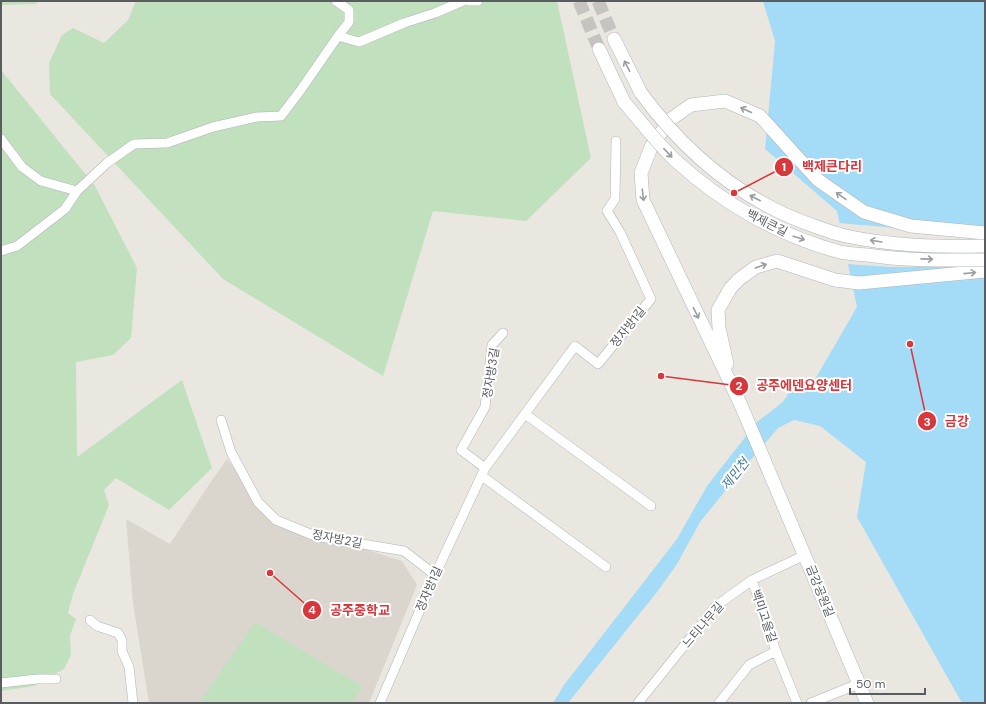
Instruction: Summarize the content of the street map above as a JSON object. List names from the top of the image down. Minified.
{"streets":{"main road":["백제큰길","금강공원길"],"street":["정자방1길","정자방3길","정자방2길","백미고을길","느티나무길"]},"crossings":[["정자방1길","정자방3길"],["정자방1길","정자방2길"],["금강공원길","느티나무길"],["백미고을길","느티나무길"]],"water":["제민천"],"places":["백제큰다리","금강","공주에덴요양센터","공주중학교"],"scale_bar":"50 m"}
